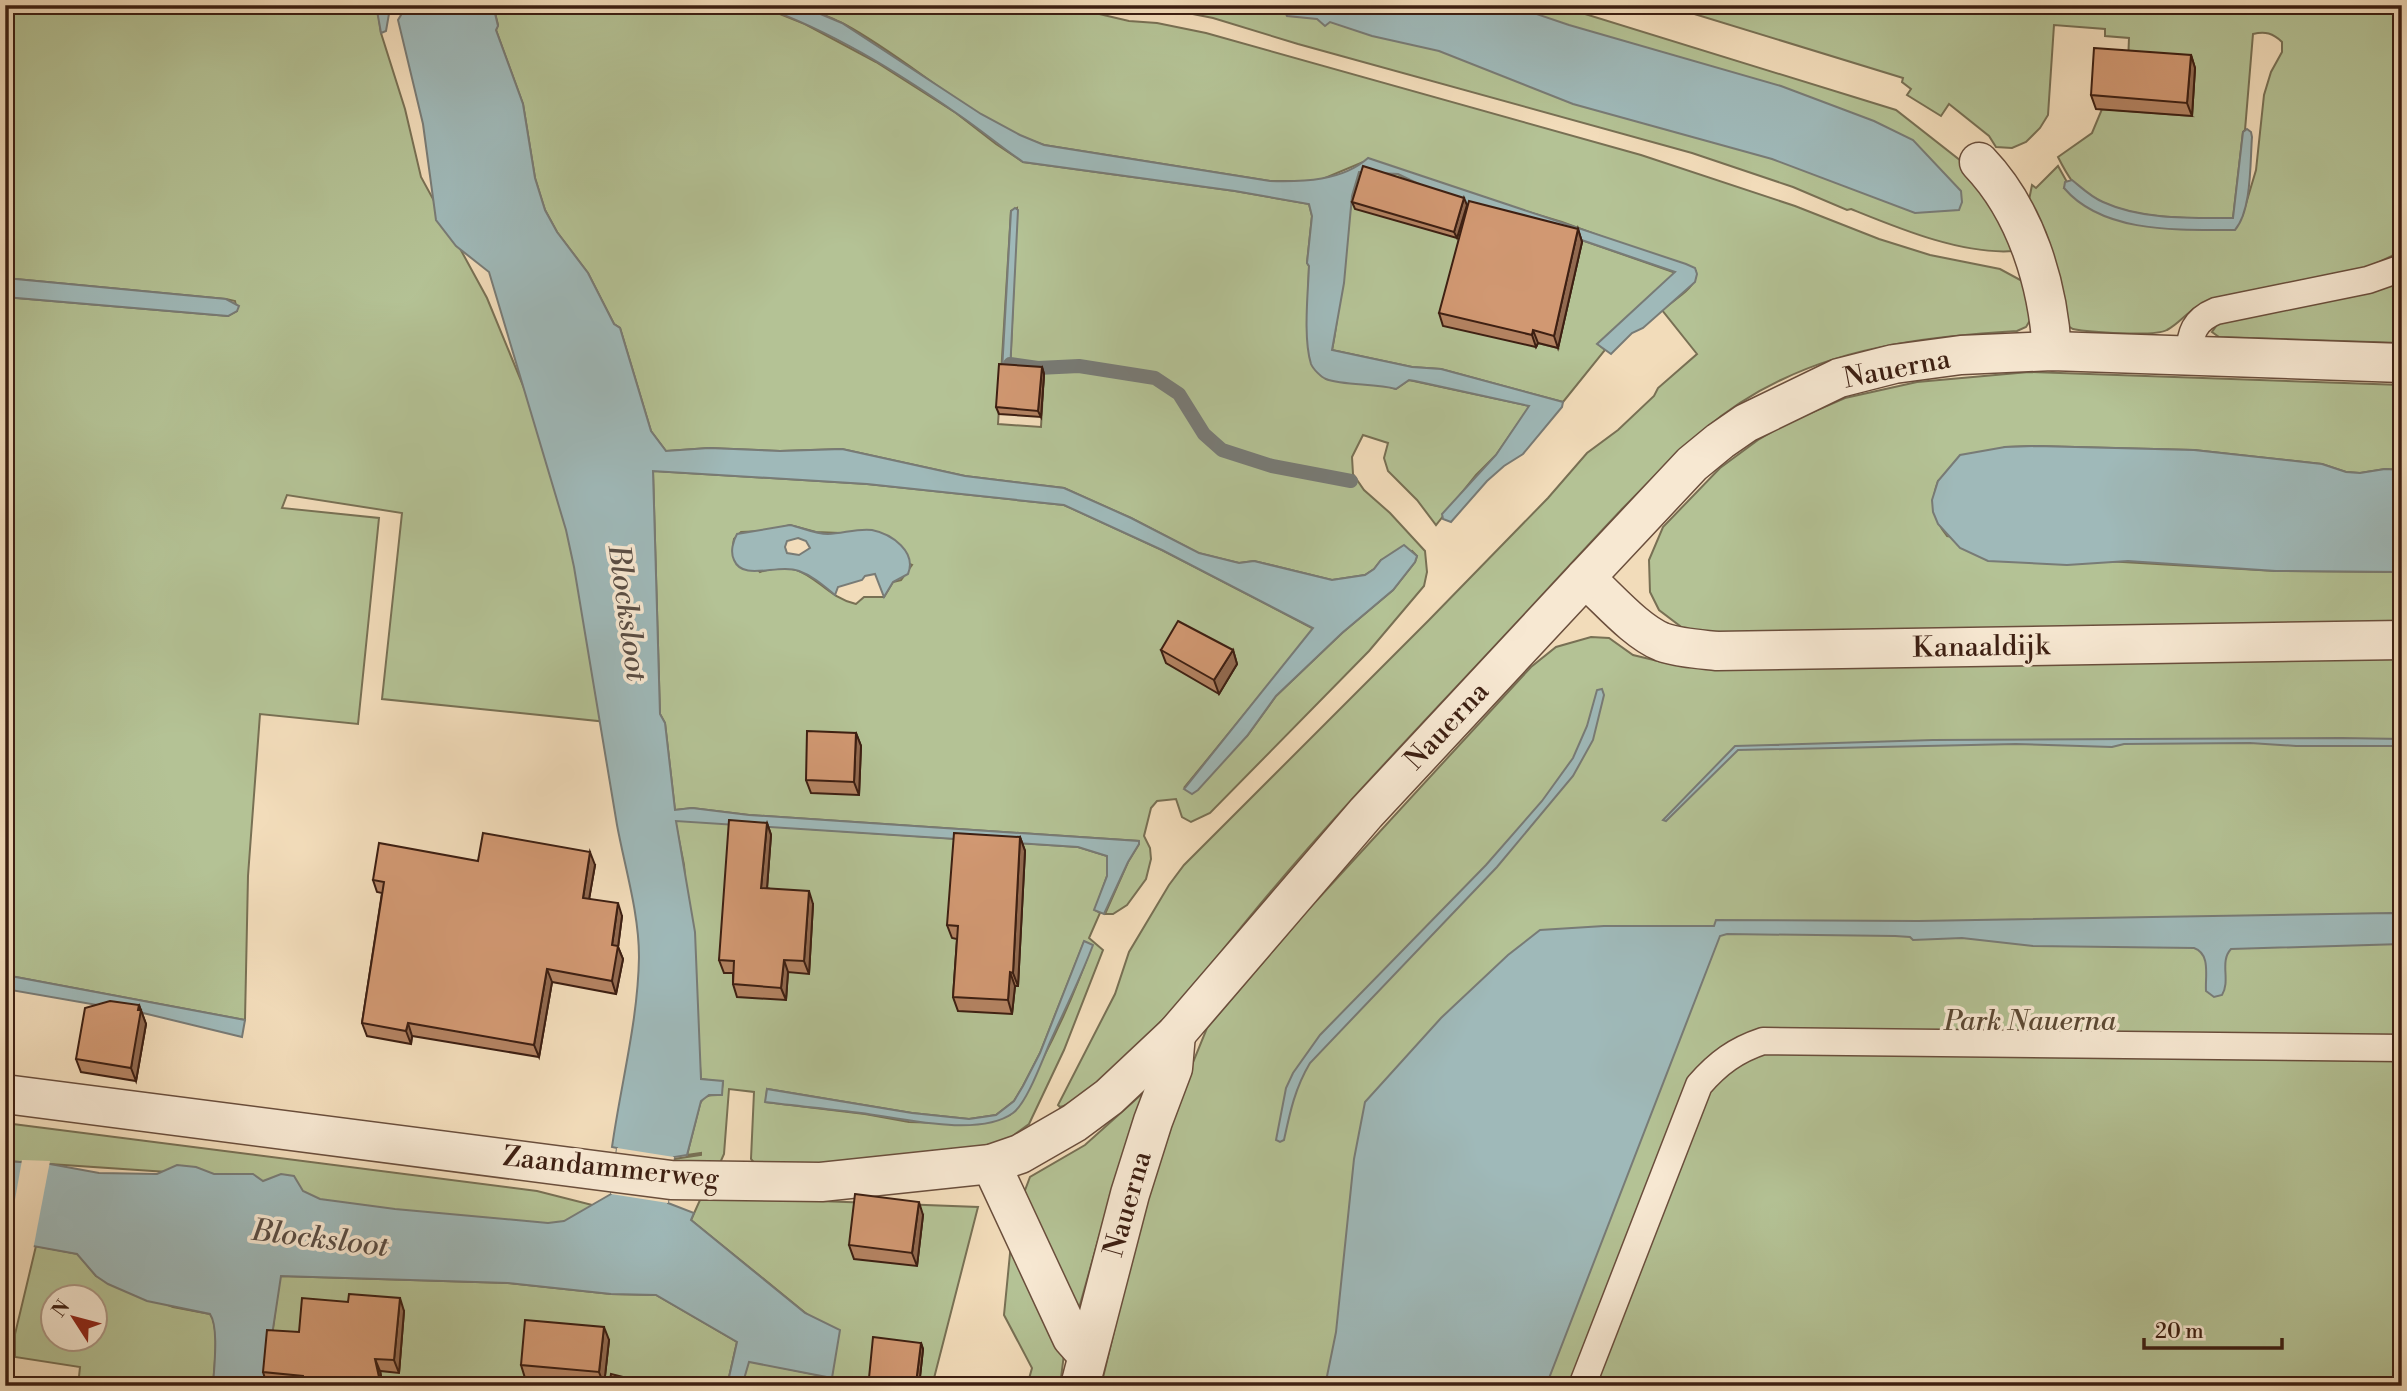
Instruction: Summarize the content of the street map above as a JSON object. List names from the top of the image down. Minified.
{"streets":{"street":["Nauerna","Kanaaldijk","Zaandammerweg"]},"crossings":[["Nauerna","Kanaaldijk"],["Nauerna","Zaandammerweg"]],"water":["Blocksloot"],"parks":["Park Nauerna"],"scale_bar":"20 m","north":"top left"}
